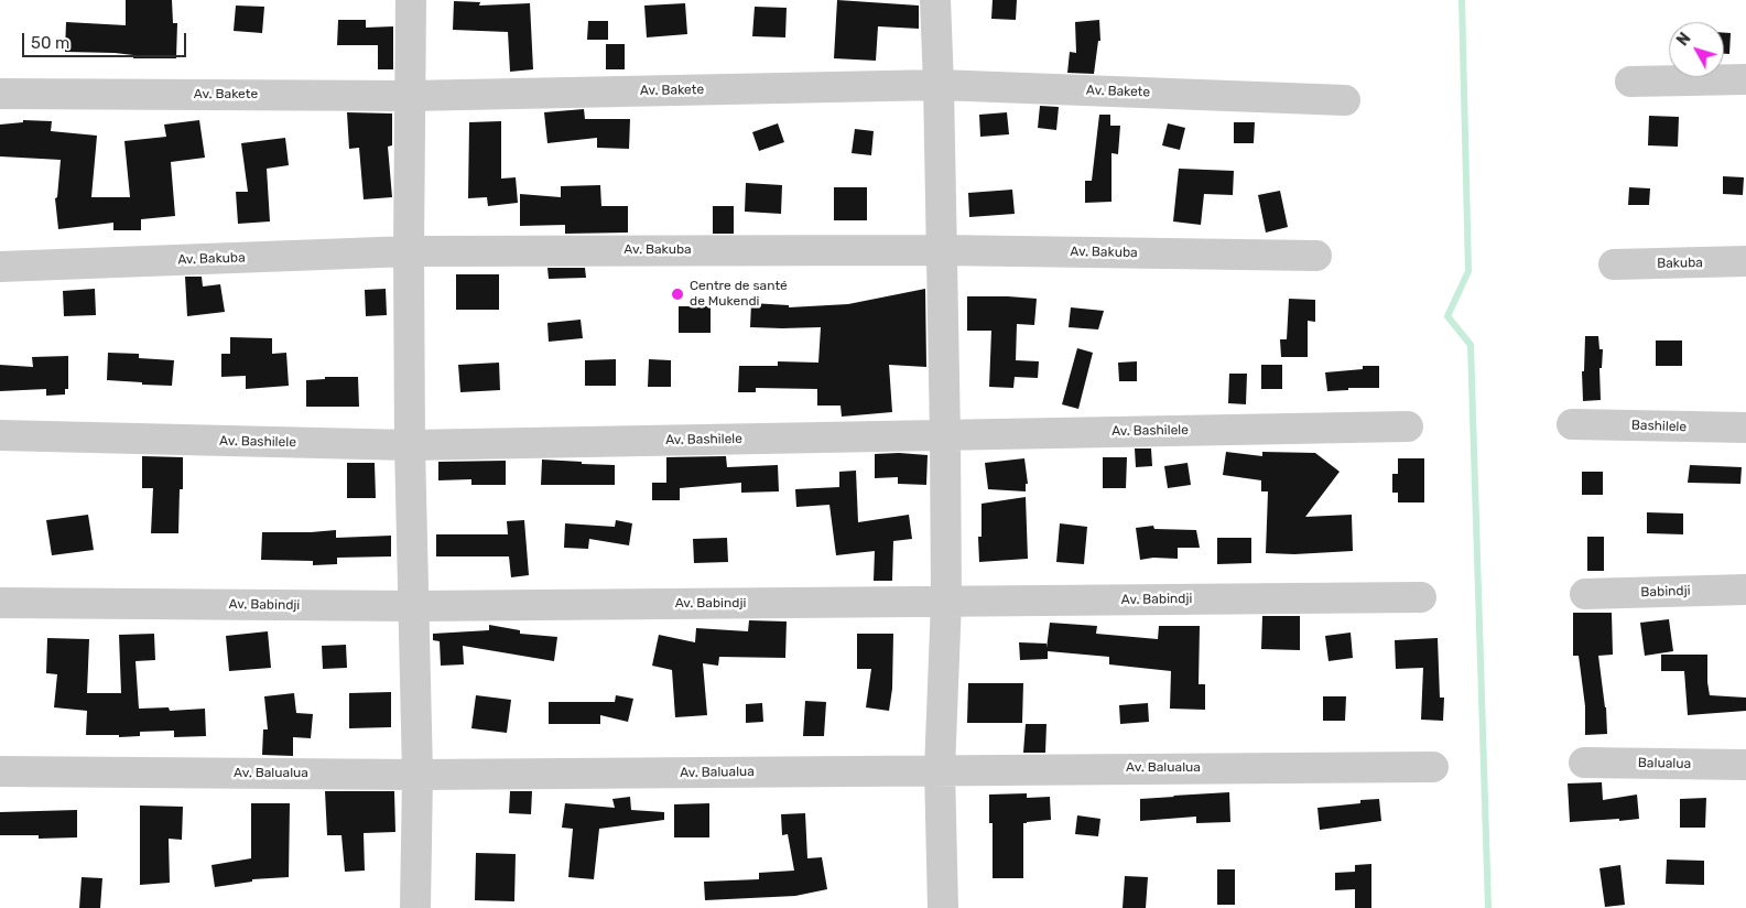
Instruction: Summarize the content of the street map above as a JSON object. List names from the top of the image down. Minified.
{"streets":{"street":["Av. Bakete","Av. Bakuba","Bakuba","Bashilele","Av. Bashilele","Babindji","Av. Babindji","Balualua","Av. Balualua"]},"places":["Centre de santé de Mukendi"],"scale_bar":"50 m","north":"top left"}
